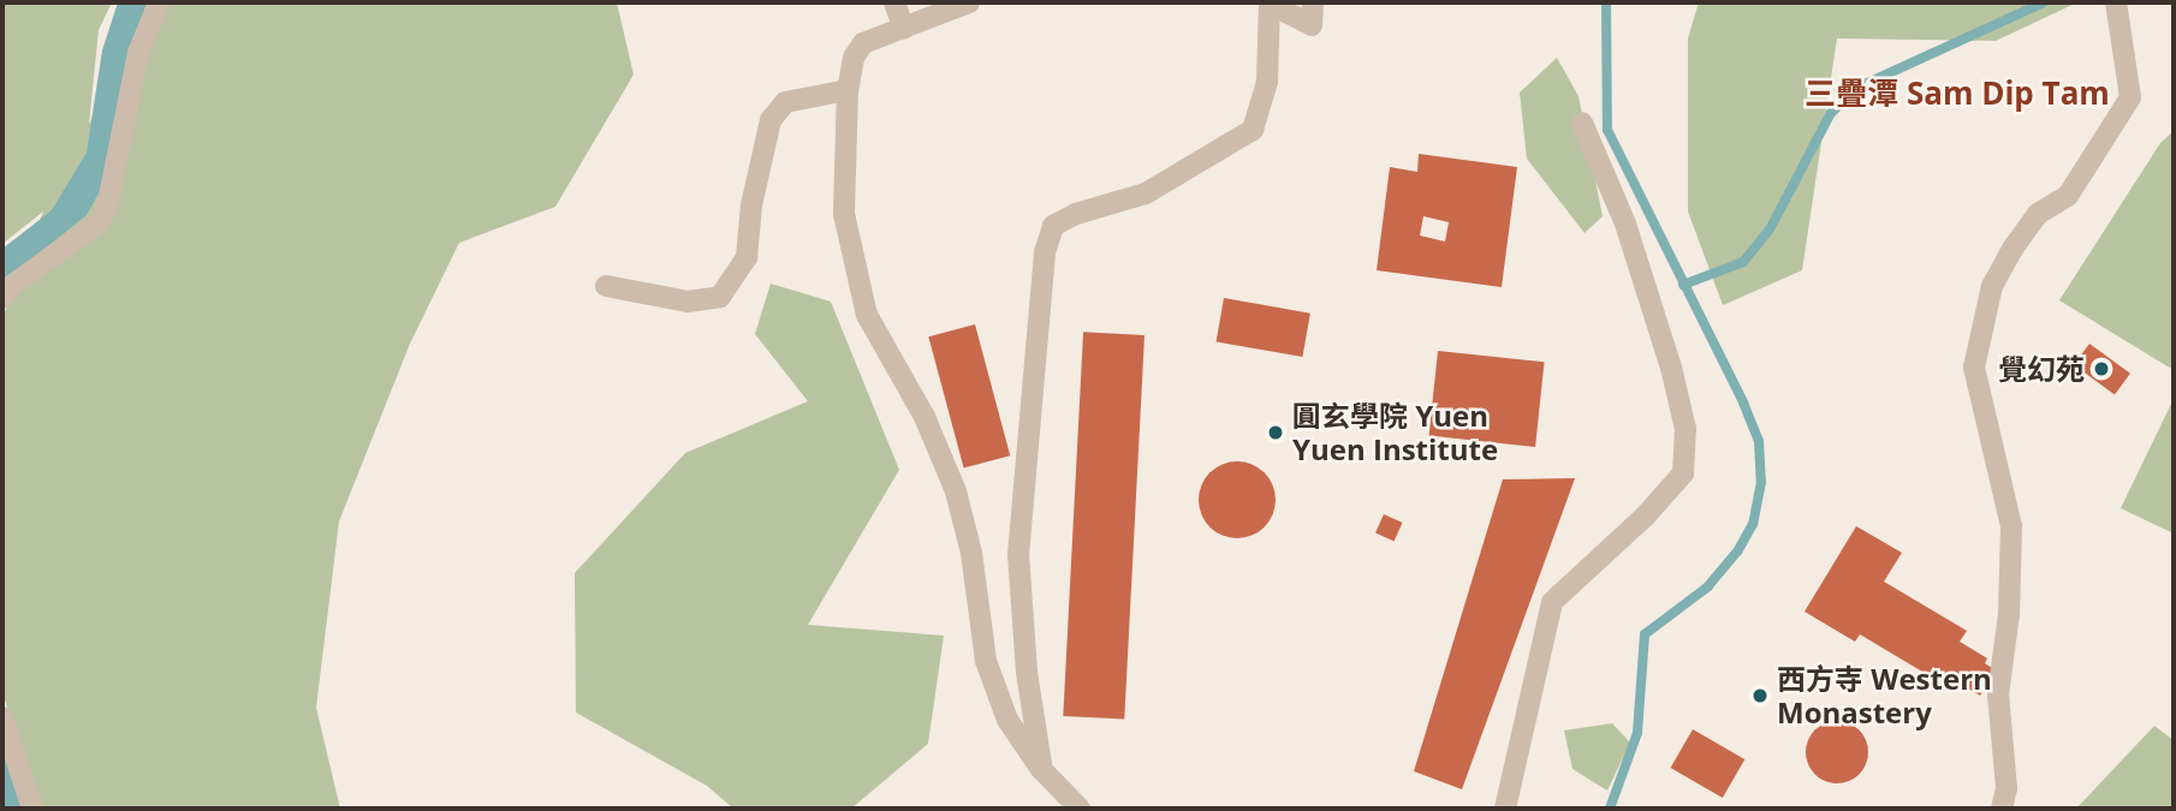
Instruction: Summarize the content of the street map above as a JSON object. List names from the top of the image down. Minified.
{"districts":["三疊潭 Sam Dip Tam"],"places":["覺幻苑","圓玄學院 Yuen Yuen Institute","西方寺 Western Monastery"]}
